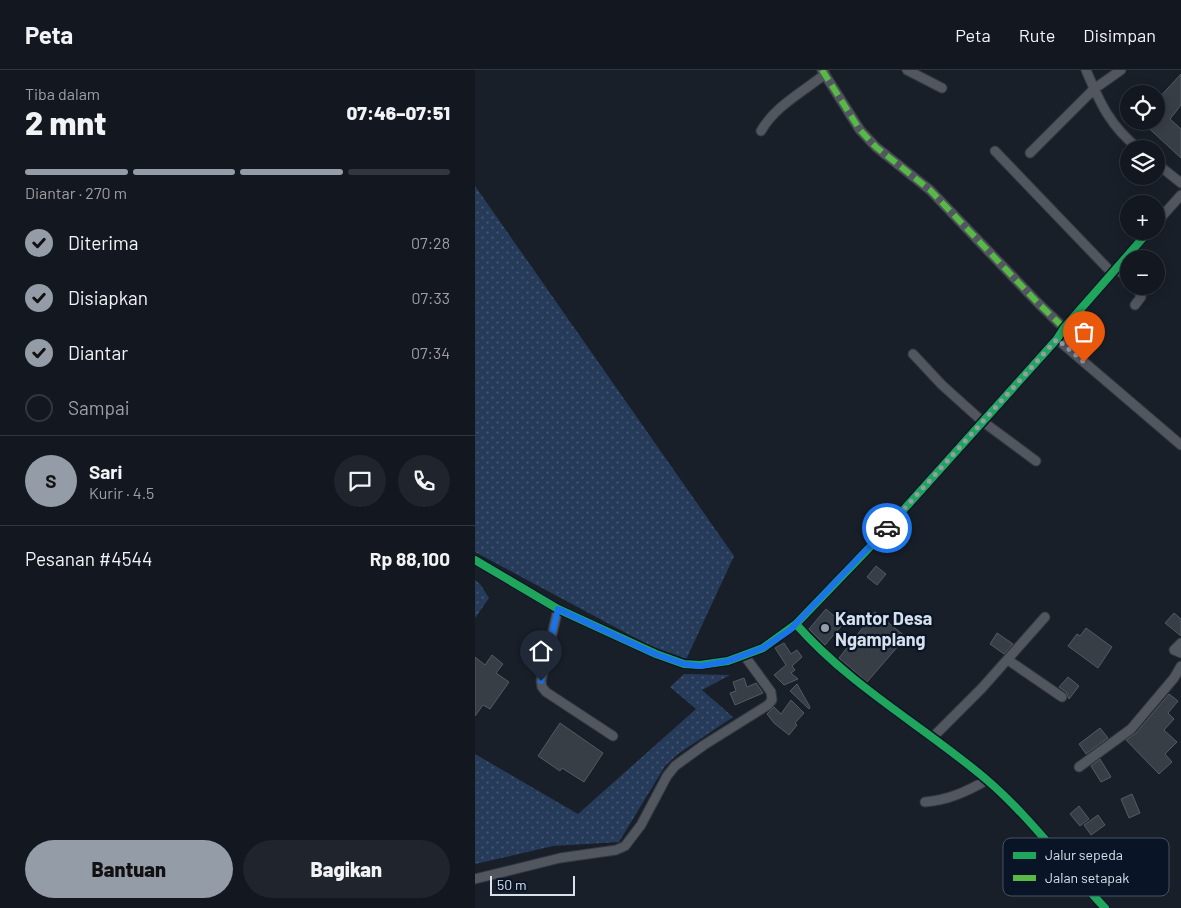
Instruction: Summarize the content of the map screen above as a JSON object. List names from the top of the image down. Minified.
{"places":["Kantor Desa Ngamplang"],"legend":["Jalur sepeda","Jalan setapak"],"scale_bar":"50 m","page":{"header":"Peta","nav":["Peta","Rute","Disimpan"],"heading":["2 mnt","Tiba dalam","07:46–07:51"],"panel":["Sari","Kurir · 4.5","Pesanan #4544","Rp 88,100"],"map_buttons":["+","−"],"bar":"Diantar · 270 m","list":[["Diterima","07:28"],["Disiapkan","07:33"],["Diantar","07:34"],"Sampai"],"round":"S","buttons":["Bantuan","Bagikan"],"scale":"50 m"}}
